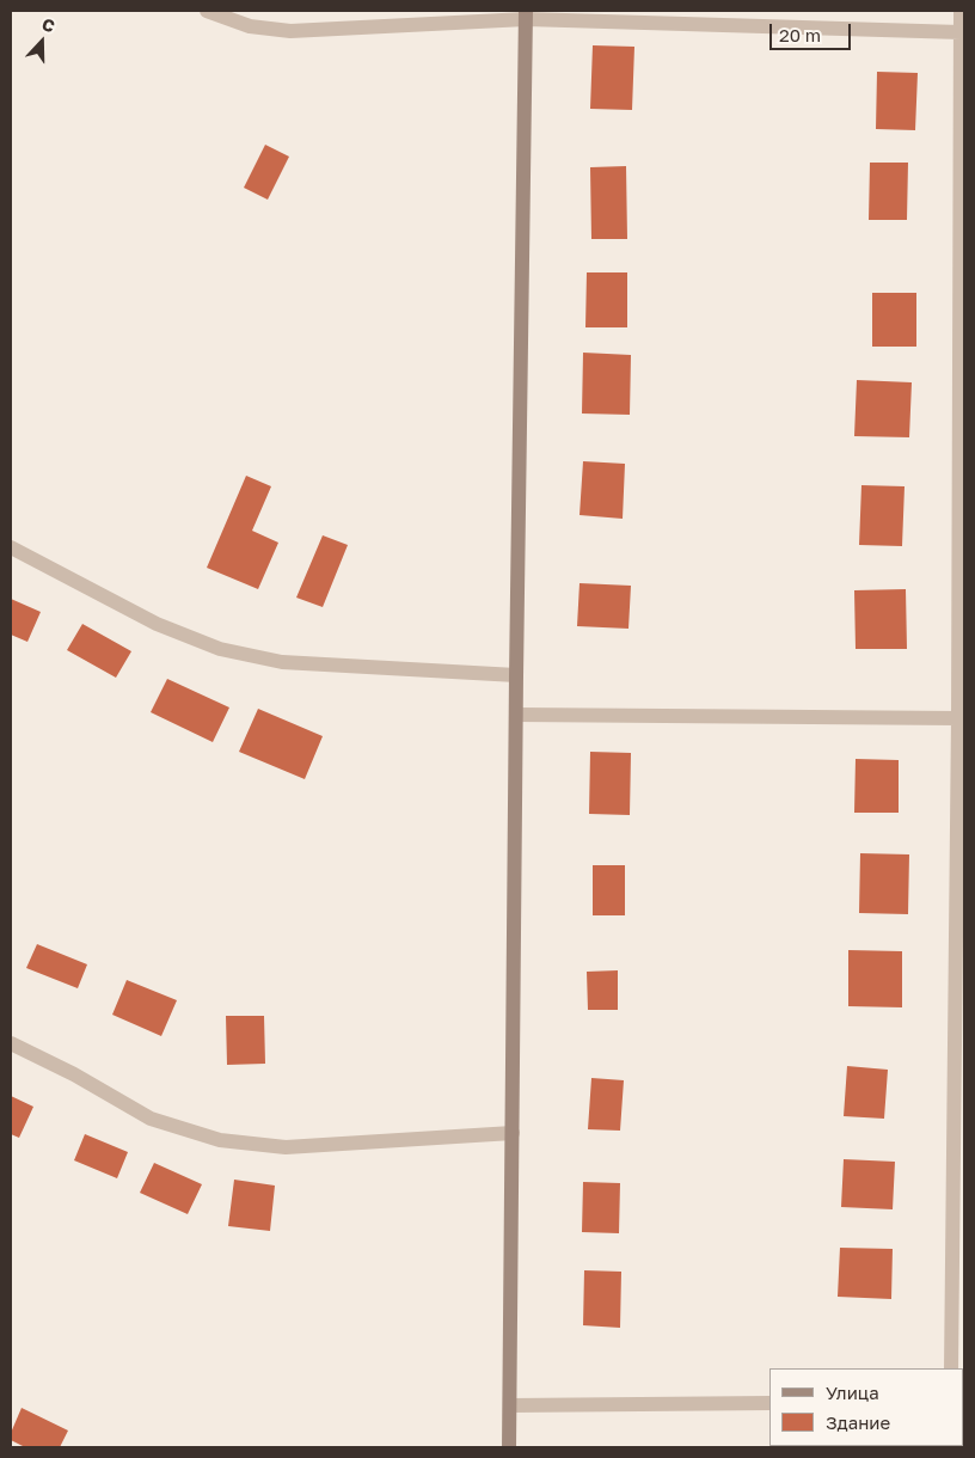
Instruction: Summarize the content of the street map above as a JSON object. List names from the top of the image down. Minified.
{"legend":["Улица","Здание"],"scale_bar":"20 m","north":"top"}
